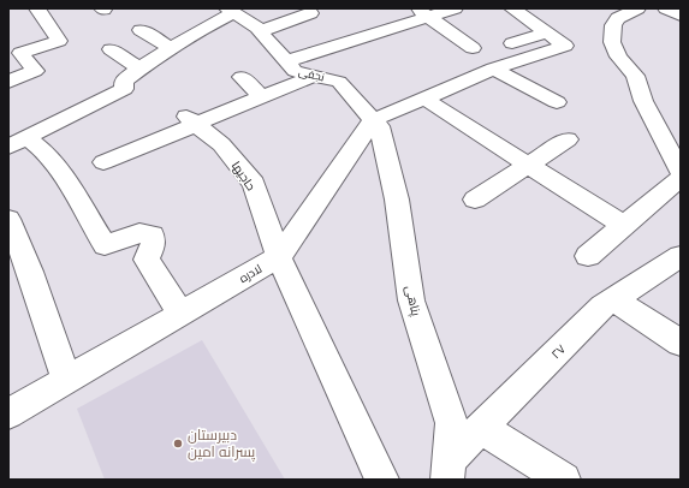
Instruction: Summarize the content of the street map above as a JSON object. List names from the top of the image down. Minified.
{"streets":{"street":["نجفی","حاجیها","لادره","پناهی","۲۷"]},"crossings":[["نجفی","پناهی"],["حاجیها","لادره"],["پناهی","۲۷"]],"places":["دبیرستان پسرانه امین"]}
